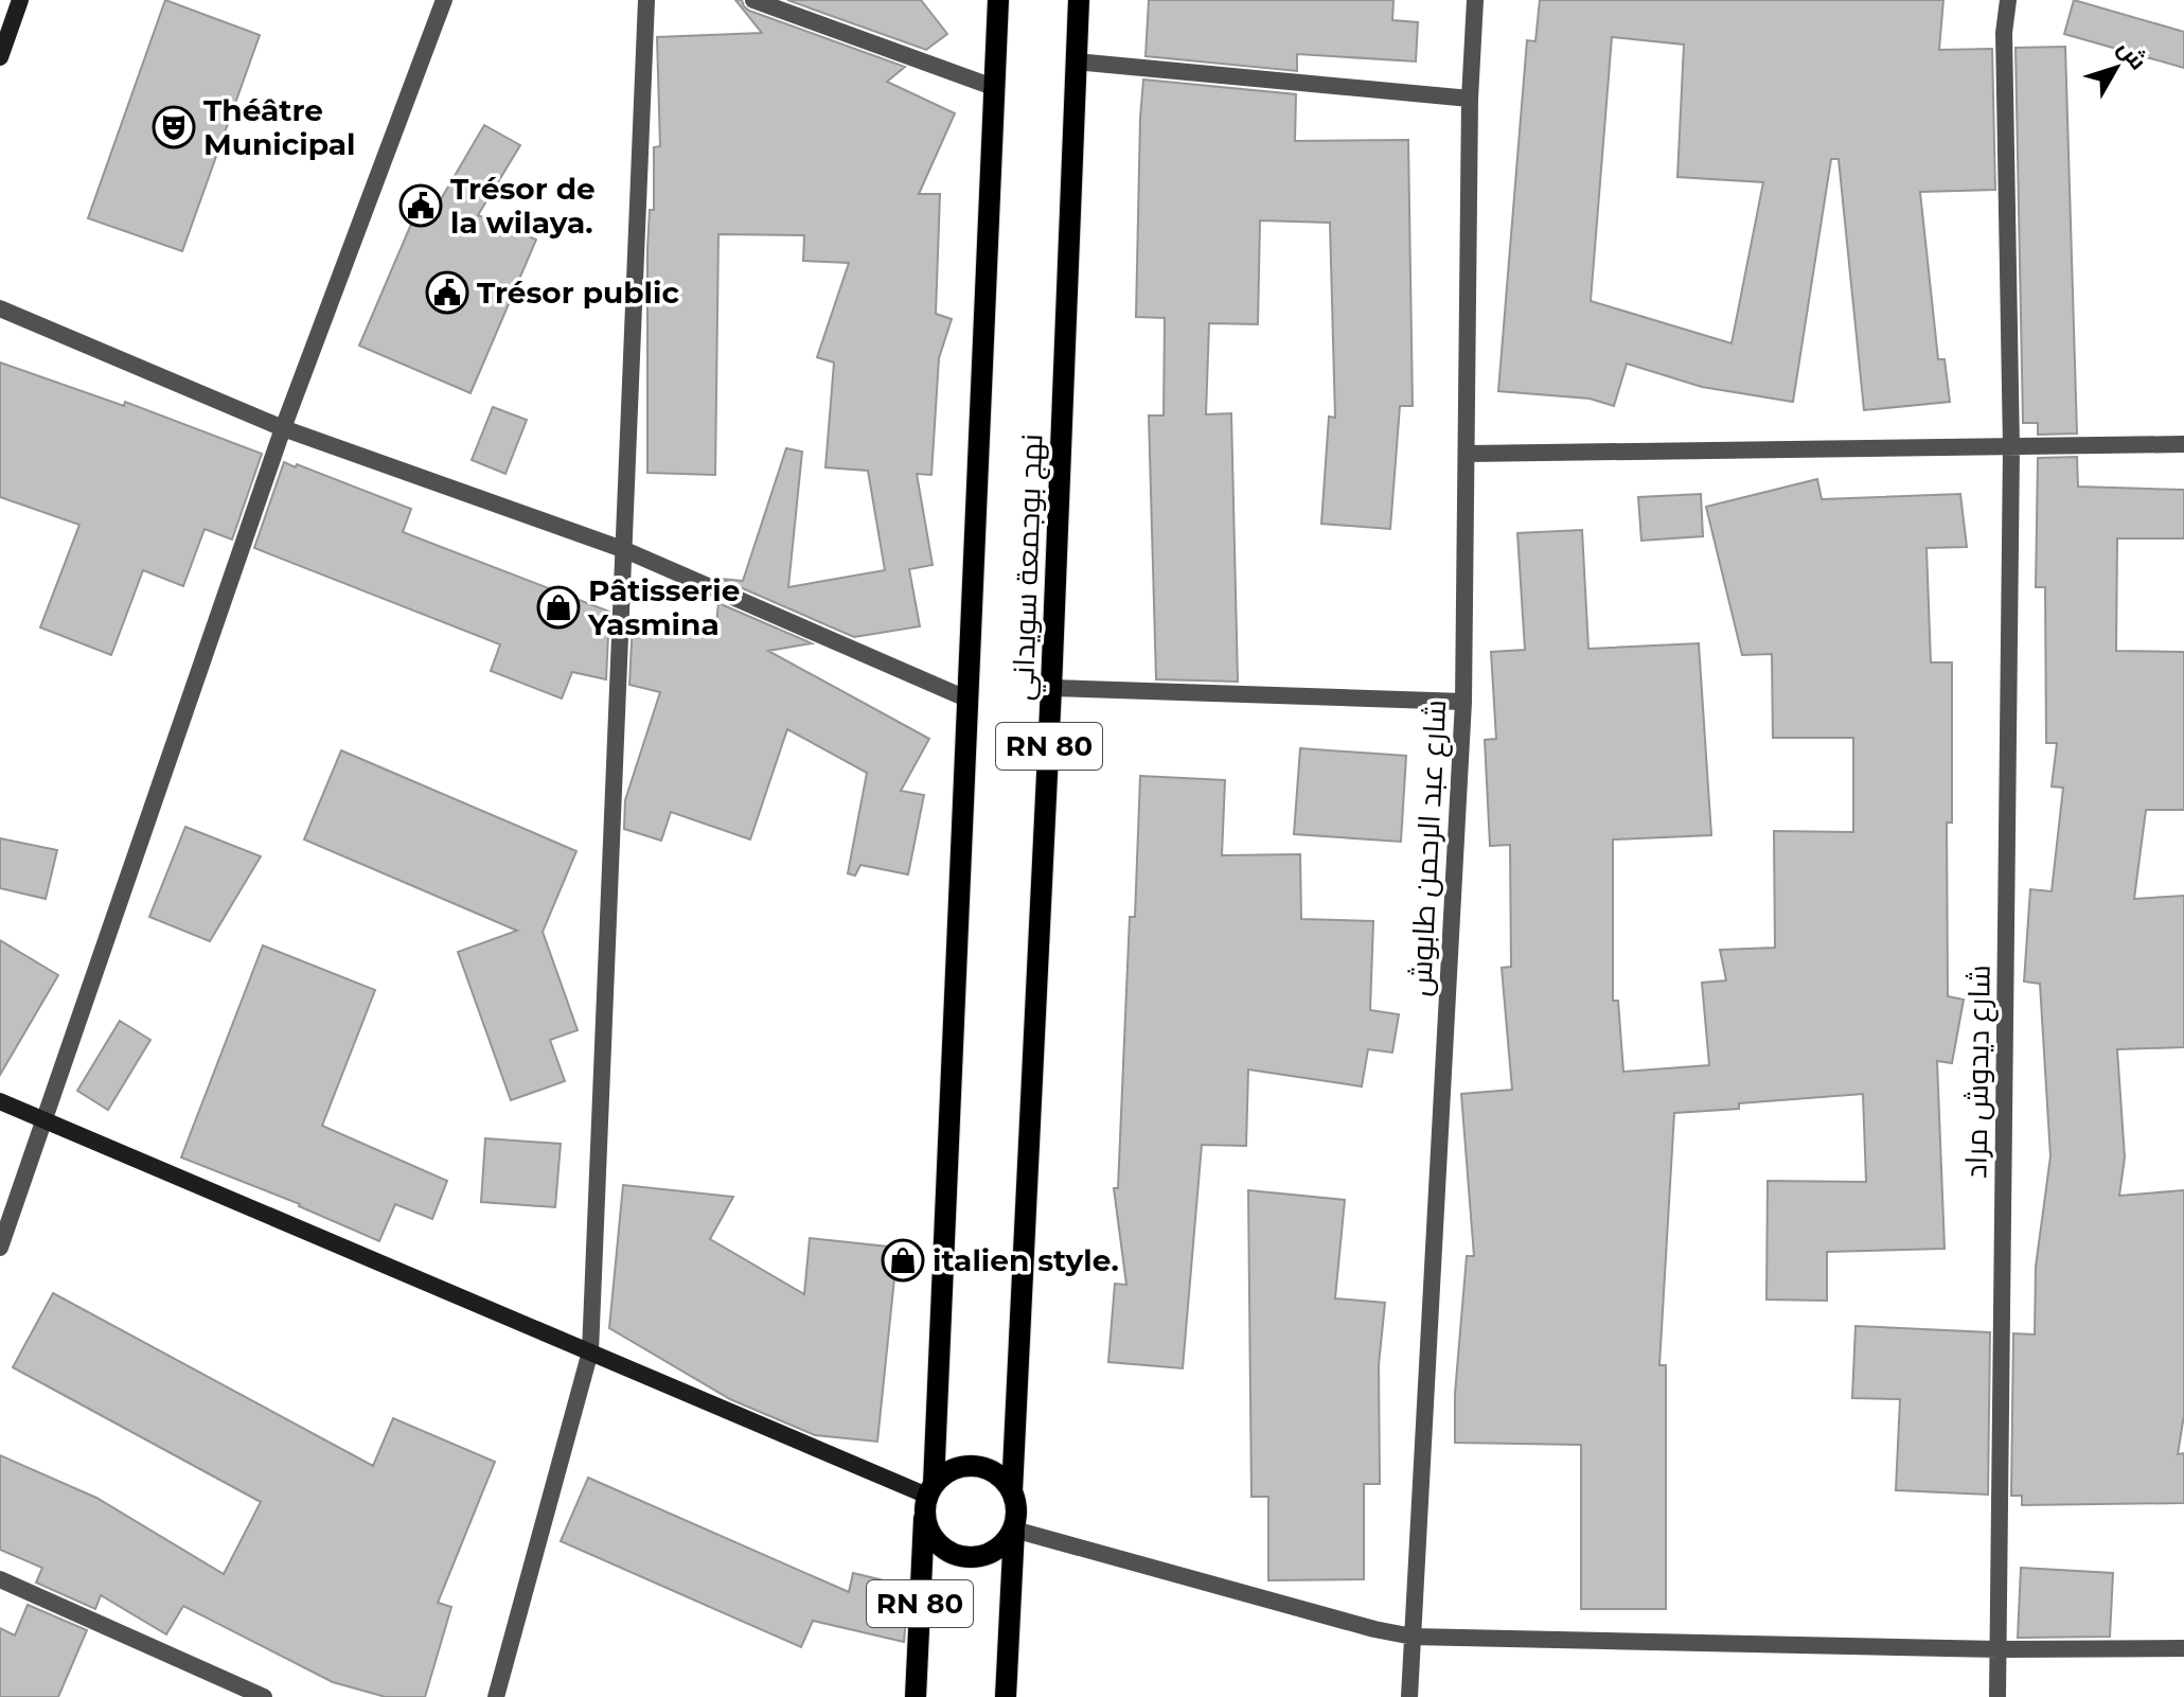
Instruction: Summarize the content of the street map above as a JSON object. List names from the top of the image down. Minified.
{"streets":{"main road":["نهج بوجمعة سويداني","RN 80"],"street":["شارع عبد الرحمن طابوش","شارع ديدوش مراد"]},"crossings":[["نهج بوجمعة سويداني","RN 80"]],"places":{"theatre":["Théâtre Municipal"],"public building":["Trésor de la wilaya.","Trésor public"],"shop":["Pâtisserie Yasmina","italien style."]},"north":"top right"}
